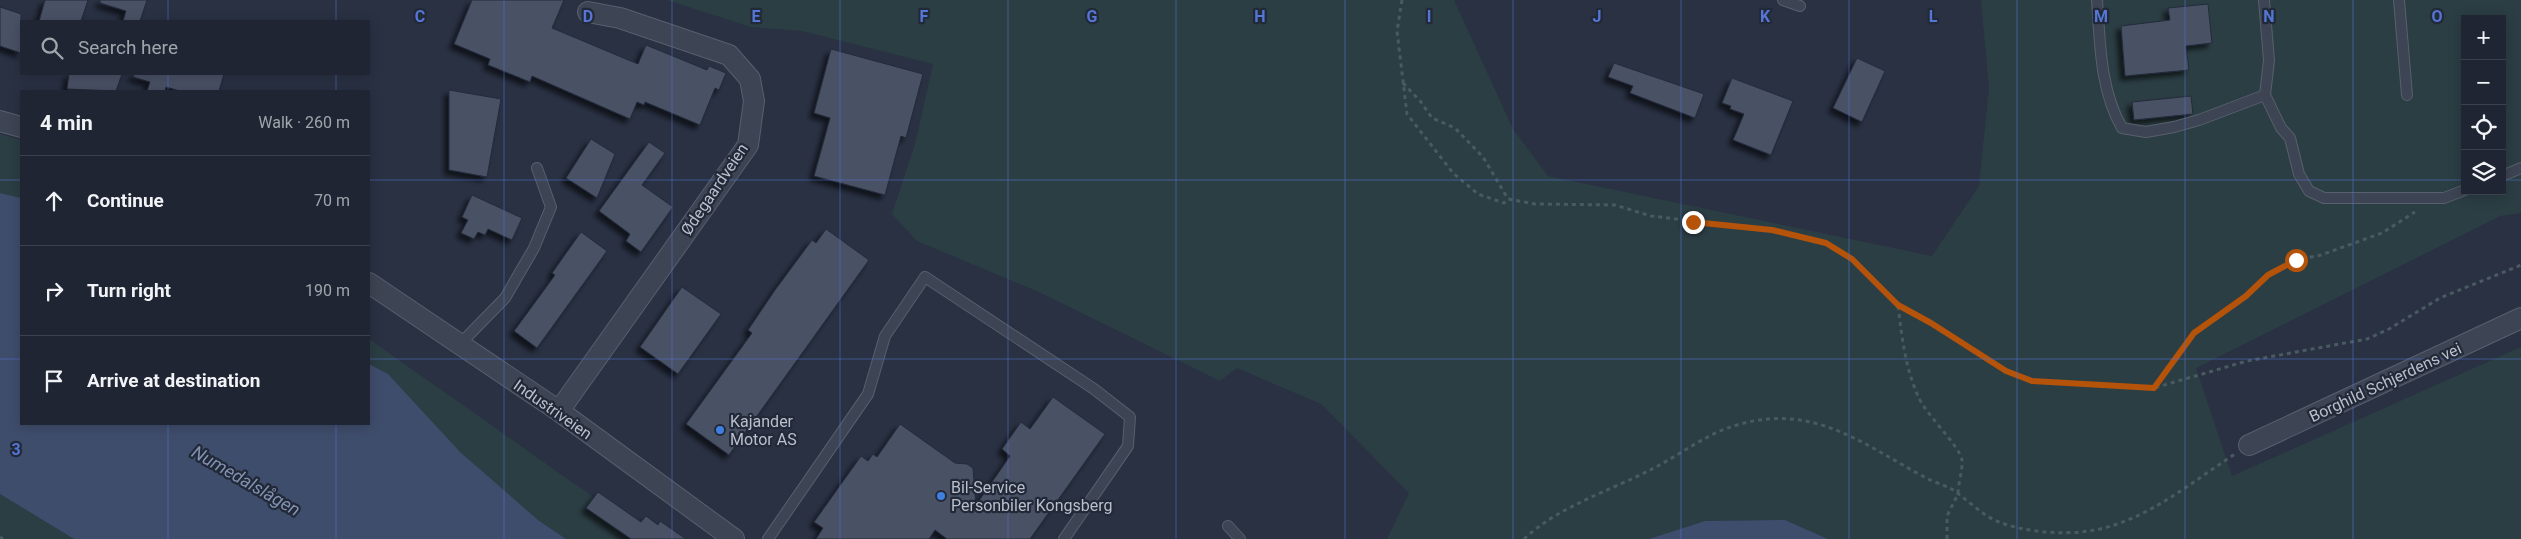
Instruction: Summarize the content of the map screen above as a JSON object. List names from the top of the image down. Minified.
{"streets":{"street":["Ødegaardveien","Borghild Schjerdens vei","Industriveien"]},"crossings":[["Ødegaardveien","Industriveien"]],"water":["Numedalslågen"],"places":["Kajander Motor AS","Bil-Service Personbiler Kongsberg"],"page":{"map_buttons":["+","−"],"search":"Search here","heading":["4 min","Walk · 260 m"],"list":[["Continue","70 m"],["Turn right","190 m"],"Arrive at destination"]},"grid":{"columns":["C","D","E","F","G","H","I","J","K","L","M","N","O"],"rows":["3"]}}
